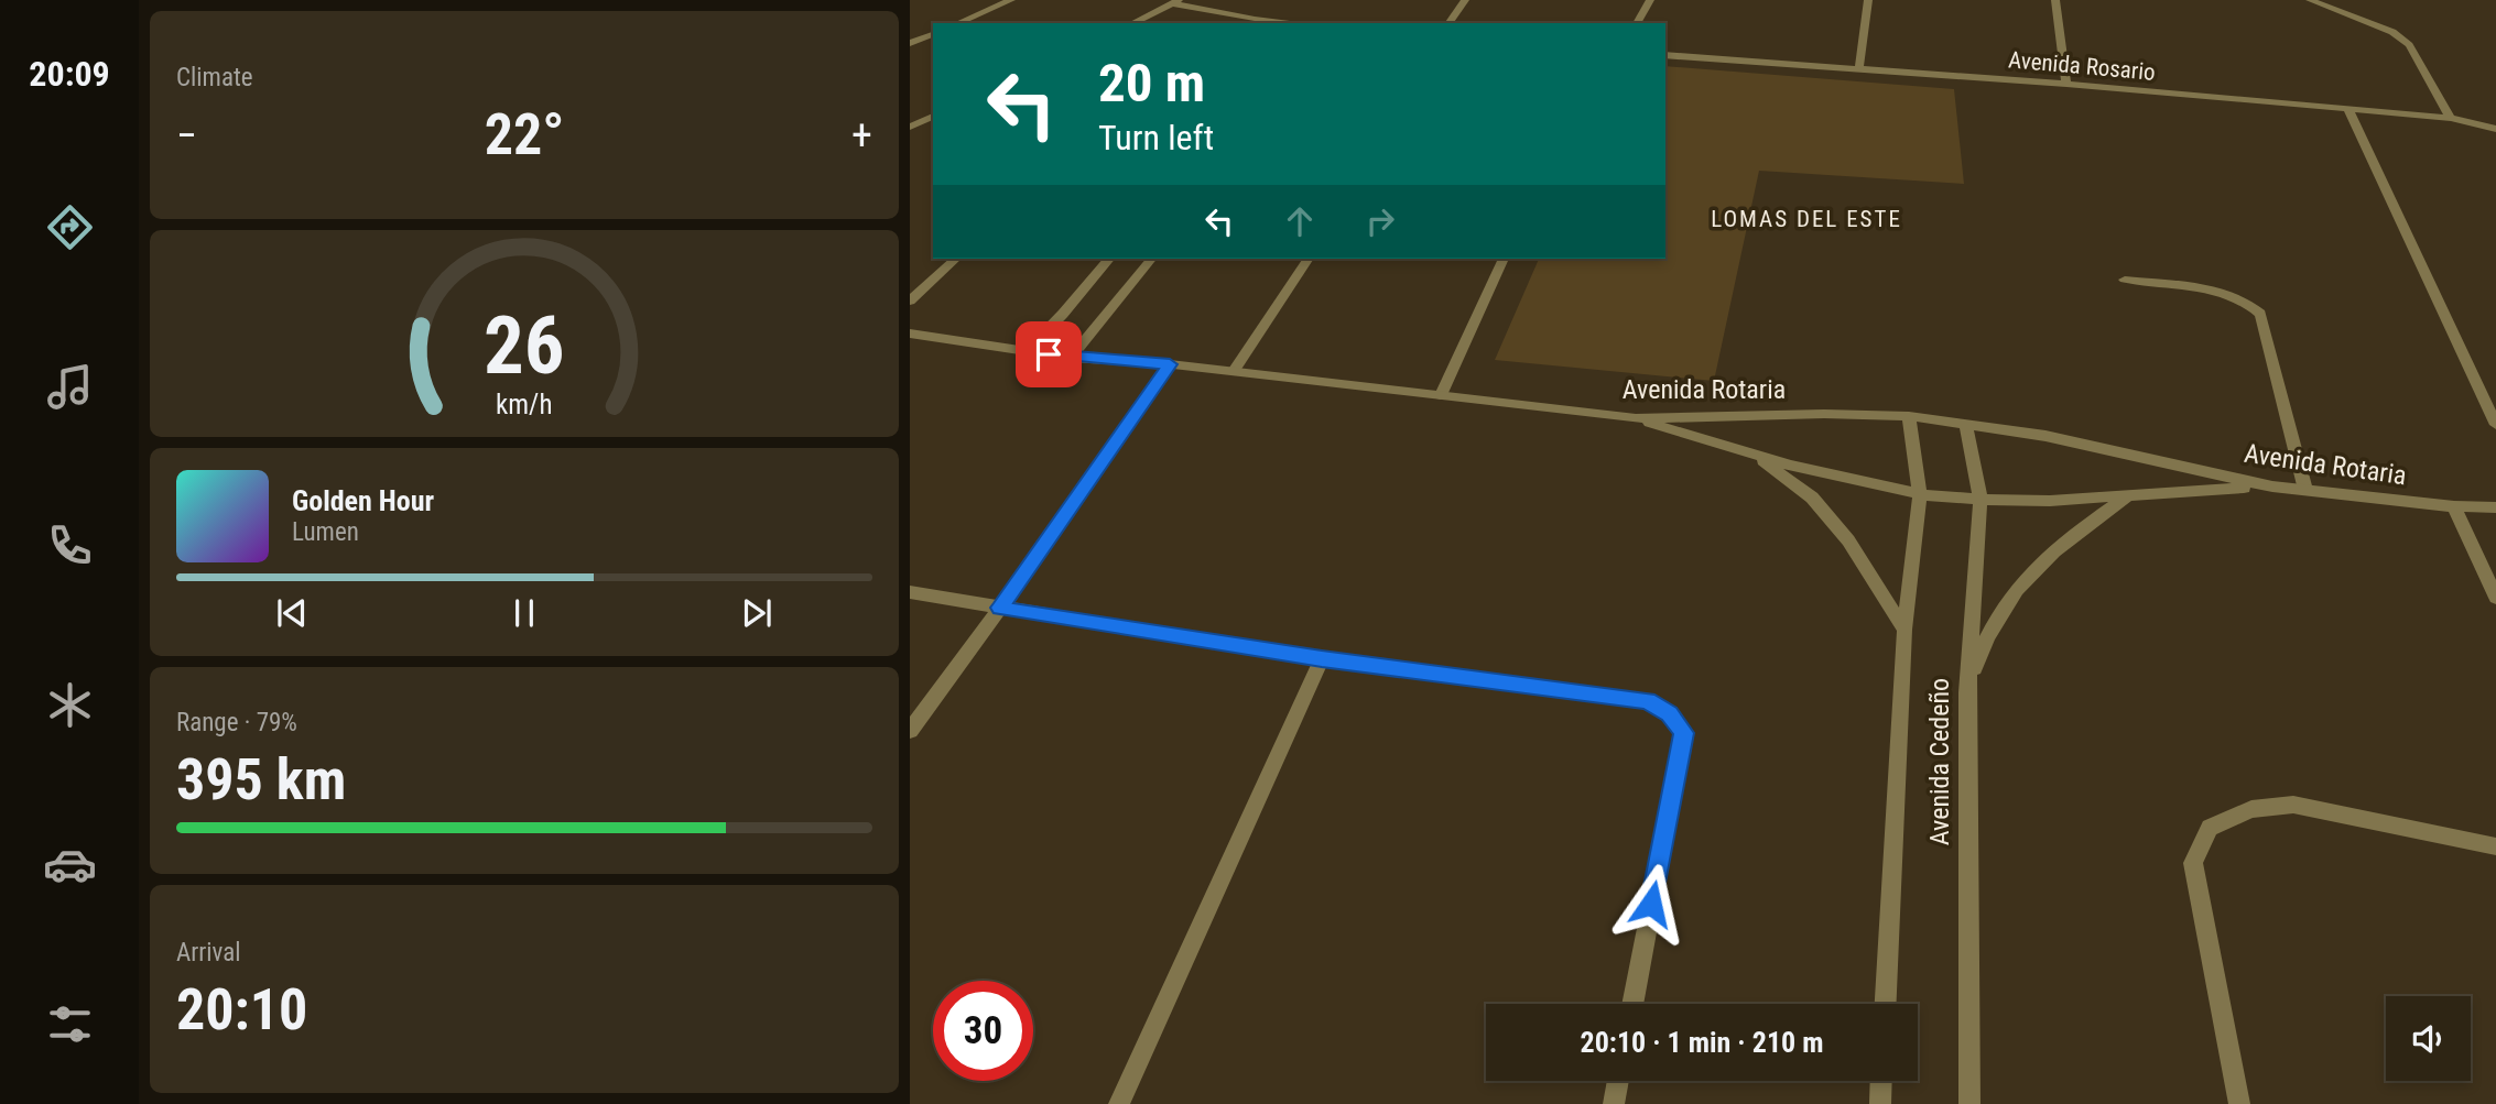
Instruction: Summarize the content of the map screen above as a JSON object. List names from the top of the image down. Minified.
{"streets":{"street":["Avenida Rosario","Avenida Rotaria","Avenida Cedeño"]},"crossings":[["Avenida Rotaria","Avenida Cedeño"]],"districts":["LOMAS DEL ESTE"],"page":{"tabs":"20:09","tile":["Climate",["Range · 79%","395 km"],["Arrival","20:10"]],"turn":["20 m","Turn left"],"heat":["−","22°","+"],"song":["Golden Hour","Lumen"],"limit":"30","trip":"20:10 · 1 min · 210 m","gauge":["26","km/h"]}}
